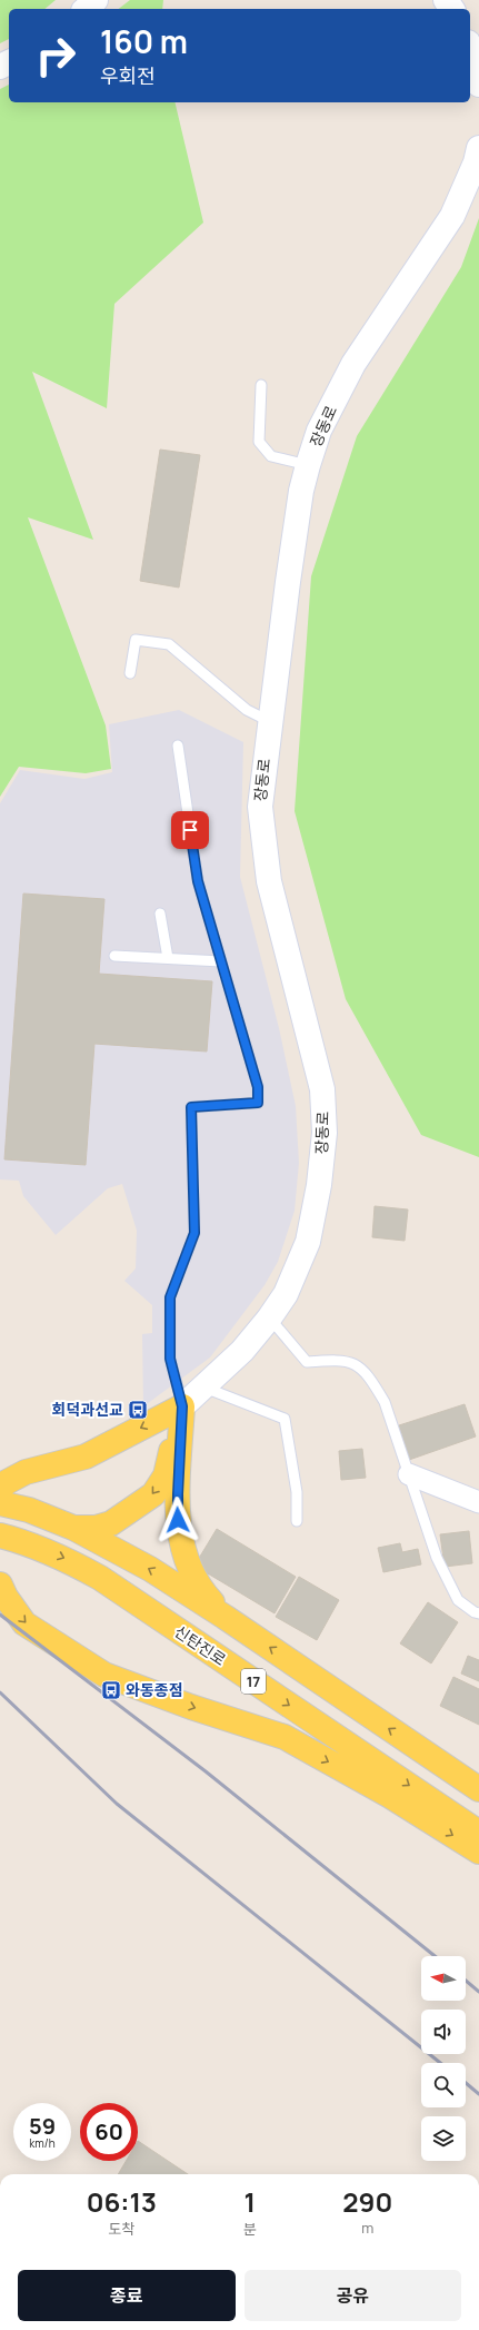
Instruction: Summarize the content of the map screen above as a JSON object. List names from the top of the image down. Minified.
{"streets":{"main road":["신탄진로","17"],"street":["장동로"]},"places":{"bus stop":["회덕과선교","와동종점"]},"north":"left","page":{"turn":["160 m","우회전"],"speed":"59 km/h","limit":"60","eta":["06:13","도착","1","분","290","m"],"buttons":["종료","공유"]}}
